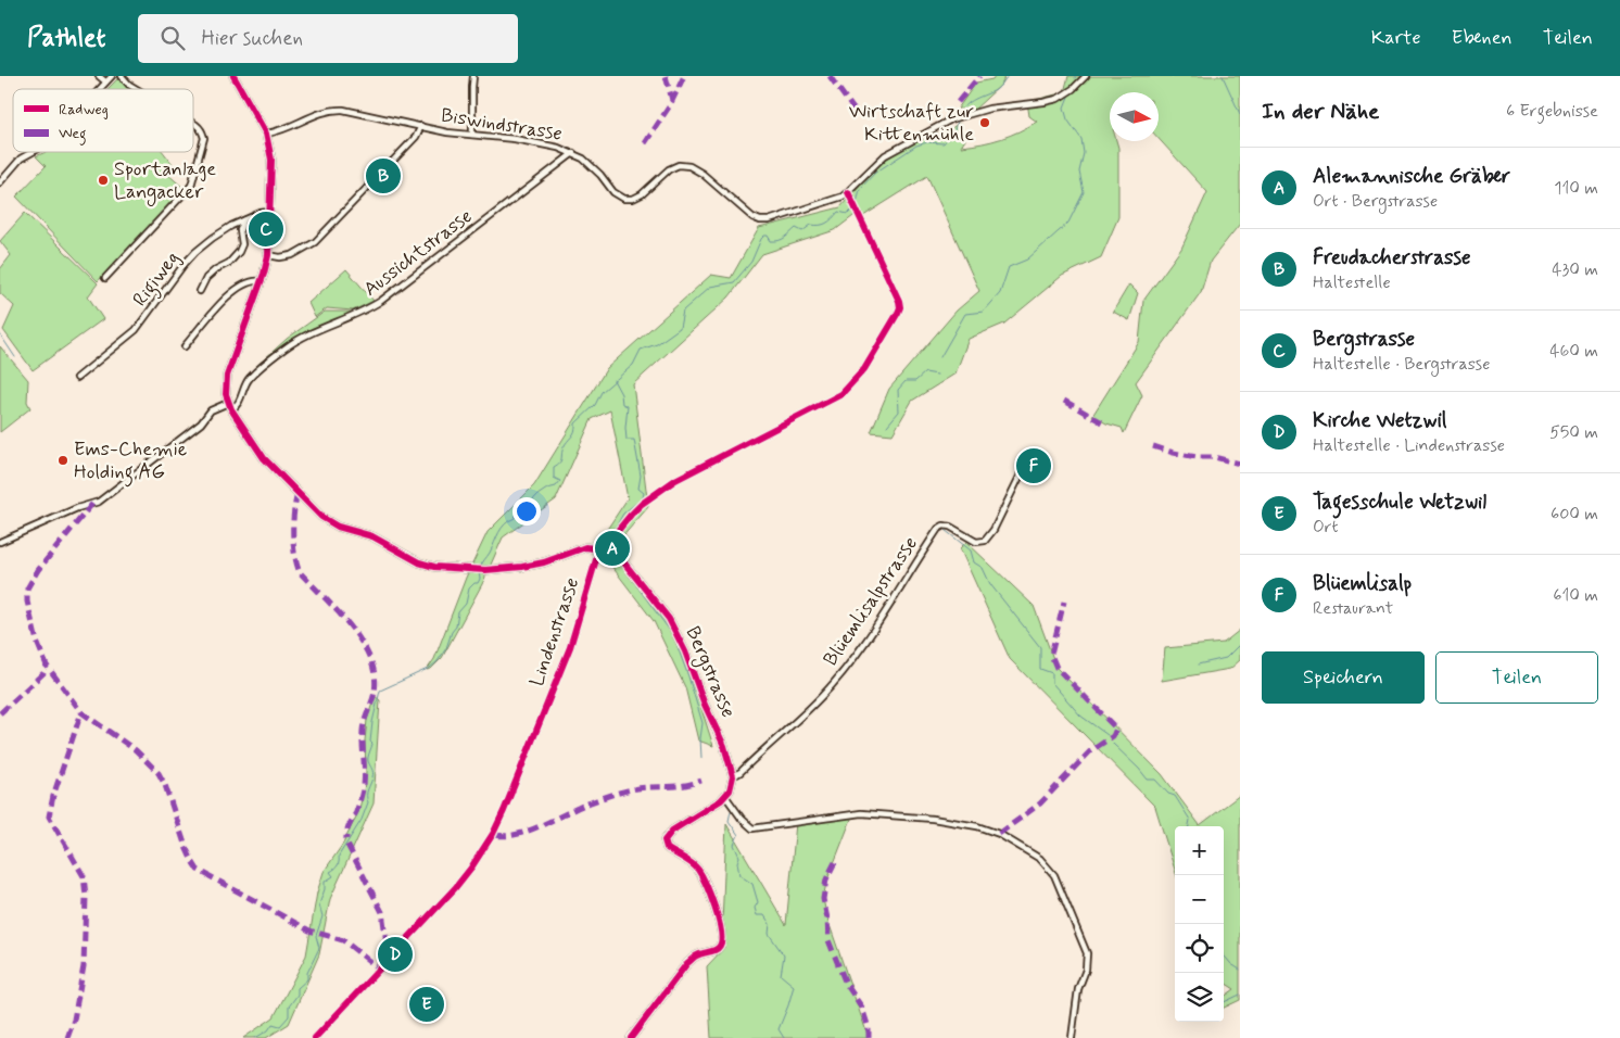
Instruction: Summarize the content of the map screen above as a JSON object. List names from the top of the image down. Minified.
{"streets":{"street":["Biswindstrasse","Aussichtstrasse","Rigiweg","Blüemlisalpstrasse","Lindenstrasse","Bergstrasse"]},"crossings":[["Biswindstrasse","Aussichtstrasse"],["Biswindstrasse","Lindenstrasse"],["Blüemlisalpstrasse","Bergstrasse"]],"places":["Wirtschaft zur Kittenmühle","Sportanlage Langacker","Ems-Chemie Holding AG"],"legend":["Radweg","Weg"],"north":"right","page":{"header":"Pathlet","search":"Hier suchen","nav":["Karte","Ebenen","Teilen"],"heading":["In der Nähe","6 Ergebnisse"],"list":[{"mark":"A","name":"Alemannische Gräber","note":"Ort · Bergstrasse","value":"110 m"},{"mark":"B","name":"Freudacherstrasse","note":"Haltestelle","value":"430 m"},{"mark":"C","name":"Bergstrasse","note":"Haltestelle · Bergstrasse","value":"460 m"},{"mark":"D","name":"Kirche Wetzwil","note":"Haltestelle · Lindenstrasse","value":"550 m"},{"mark":"E","name":"Tagesschule Wetzwil","note":"Ort","value":"600 m"},{"mark":"F","name":"Blüemlisalp","note":"Restaurant","value":"610 m"}],"pins":["B","C","F","A","D","E"],"buttons":["Speichern","Teilen"],"map_buttons":["+","−"]}}
